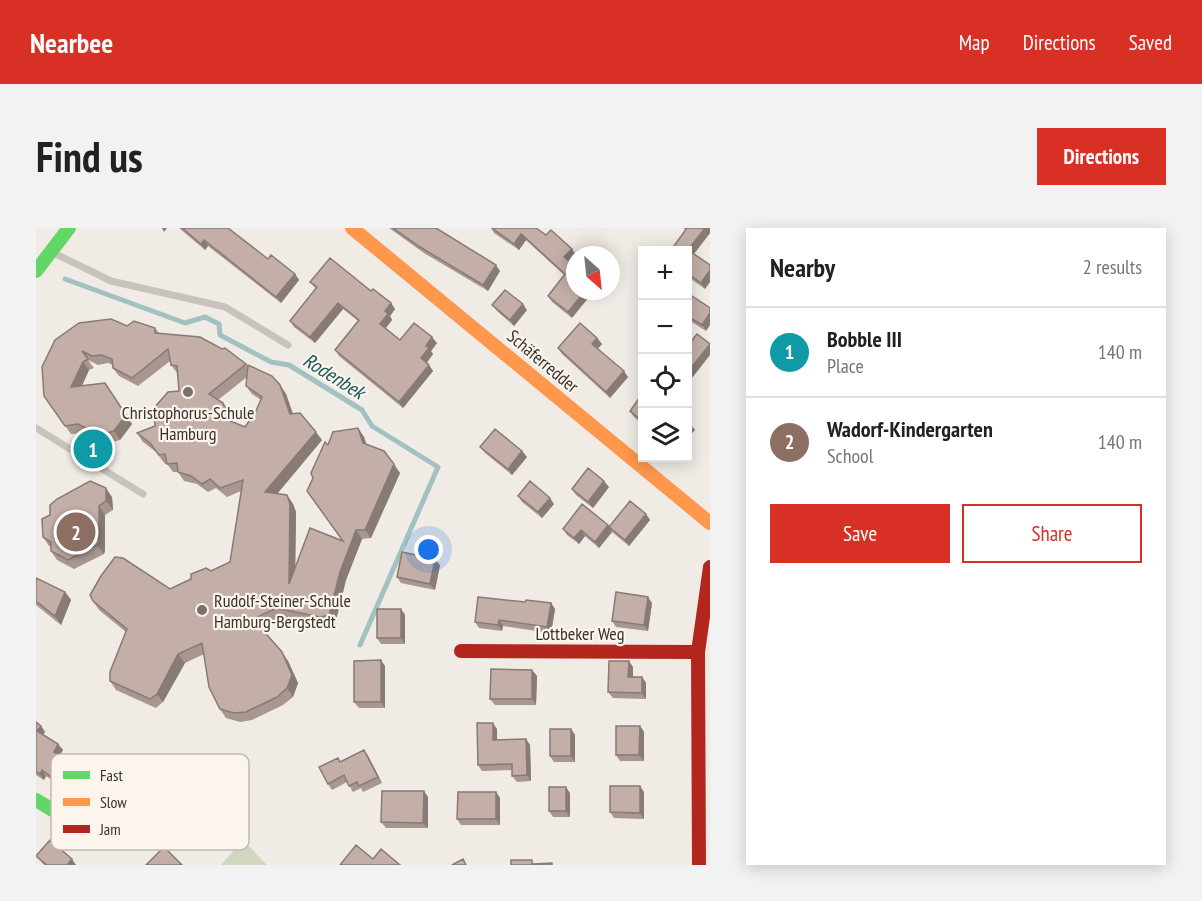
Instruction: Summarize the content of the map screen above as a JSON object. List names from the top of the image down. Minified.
{"streets":{"street":["Schäferredder","Lottbeker Weg"]},"water":["Rodenbek"],"places":["Christophorus-Schule Hamburg","Rudolf-Steiner-Schule Hamburg-Bergstedt"],"legend":["Fast","Slow","Jam"],"north":"bottom right","page":{"header":"Nearbee","nav":["Map","Directions","Saved"],"buttons":["Directions",["Save","Share"]],"title":"Find us","heading":["Nearby","2 results"],"map_buttons":["+","−"],"list":[{"mark":"1","name":"Bobble III","note":"Place","value":"140 m"},{"mark":"2","name":"Wadorf-Kindergarten","note":"School","value":"140 m"}],"pins":["1","2"]}}
